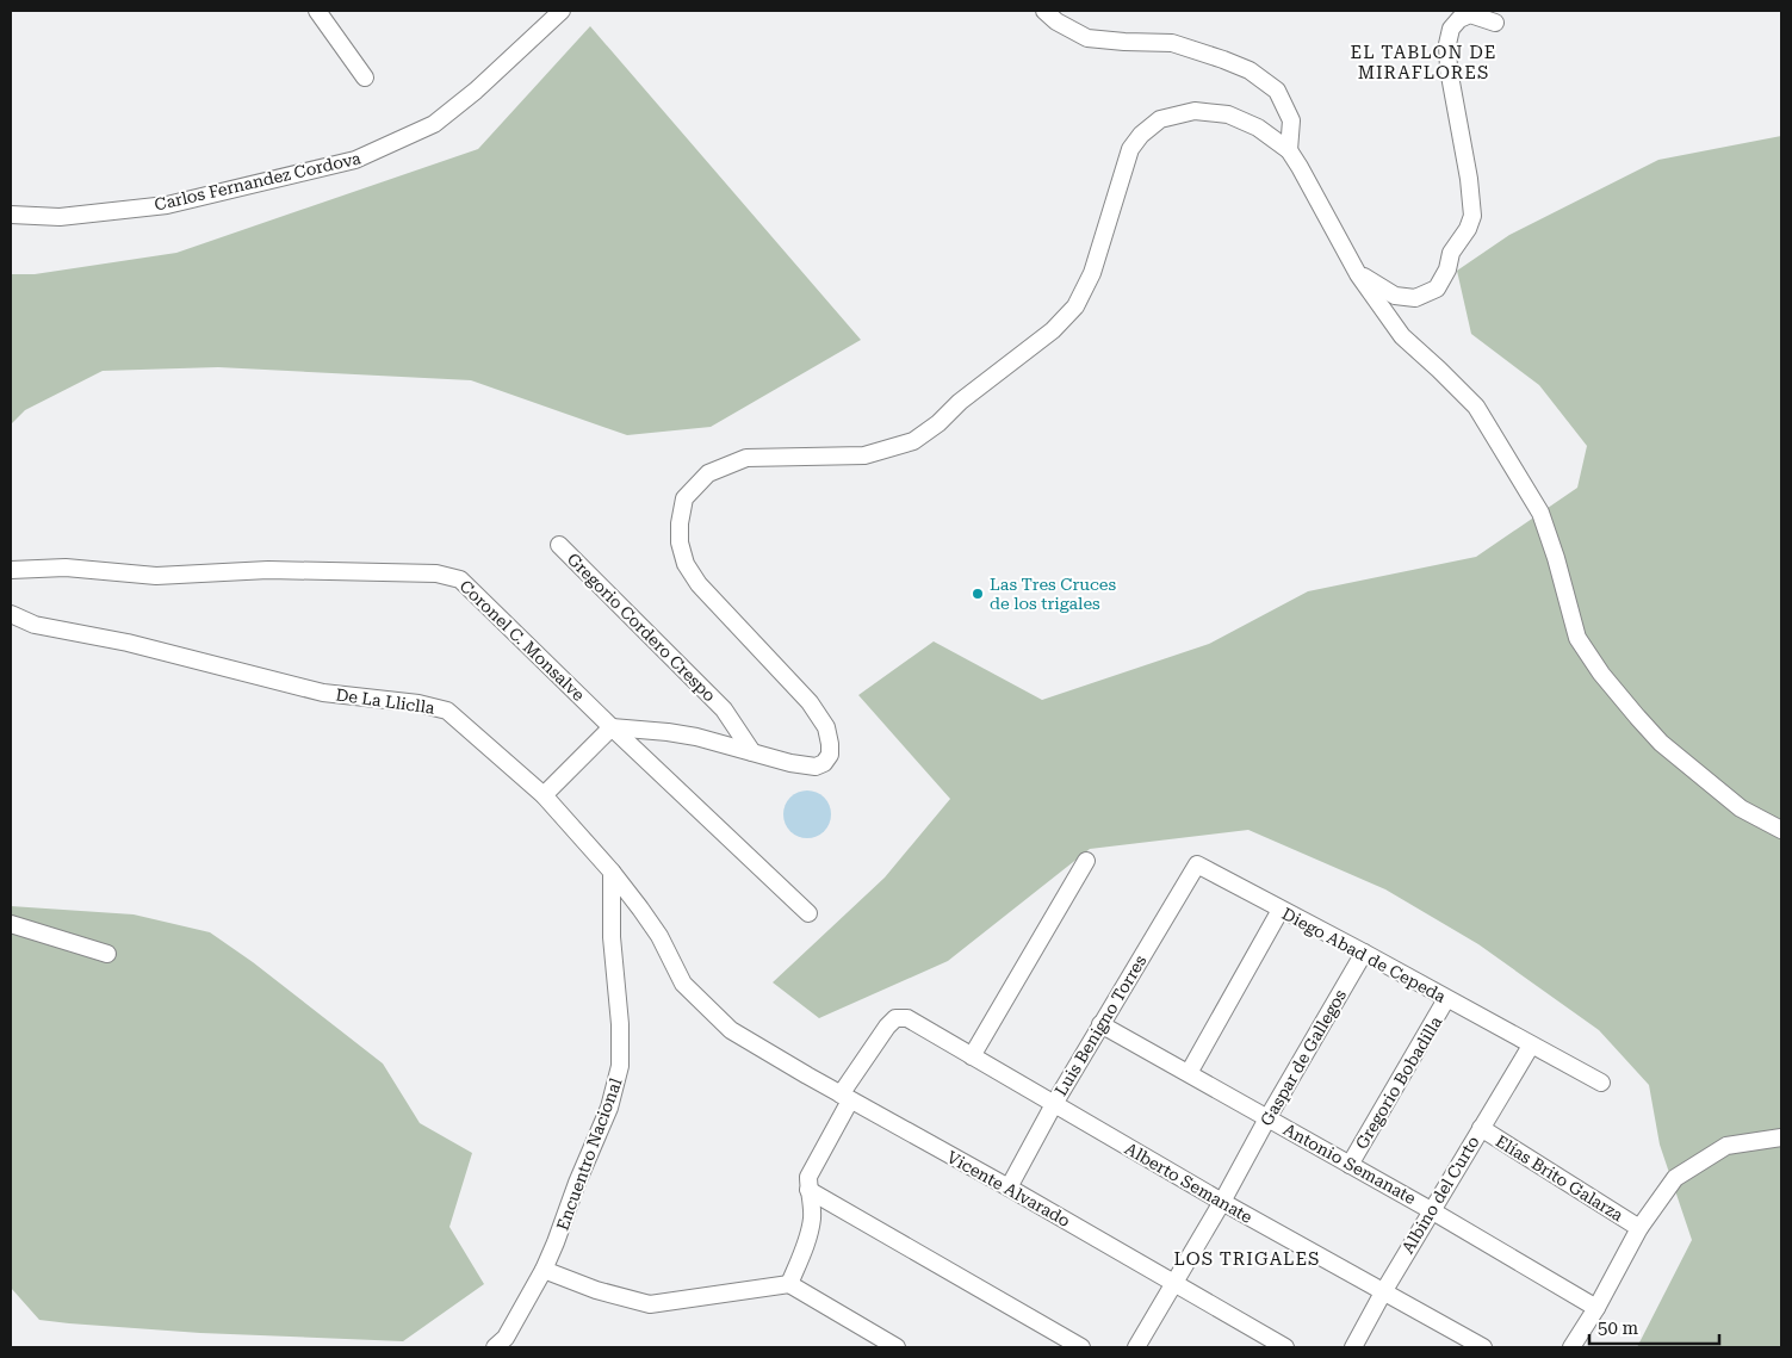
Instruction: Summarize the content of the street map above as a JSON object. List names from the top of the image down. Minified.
{"streets":{"street":["Carlos Fernandez Cordova","Gregorio Cordero Crespo","Coronel C. Monsalve","De La Lliclla","Diego Abad de Cepeda","Luis Benigno Torres","Gaspar de Gallegos","Gregorio Bobadilla","Encuentro Nacional","Antonio Semanate","Elías Brito Galarza","Alberto Semanate","Vicente Alvarado","Albino del Curto"]},"crossings":[["De La Lliclla","Encuentro Nacional"],["De La Lliclla","Vicente Alvarado"],["Diego Abad de Cepeda","Luis Benigno Torres"],["Diego Abad de Cepeda","Gaspar de Gallegos"],["Diego Abad de Cepeda","Gregorio Bobadilla"],["Diego Abad de Cepeda","Albino del Curto"],["Luis Benigno Torres","Antonio Semanate"],["Luis Benigno Torres","Alberto Semanate"],["Luis Benigno Torres","Vicente Alvarado"],["Gaspar de Gallegos","Antonio Semanate"],["Gaspar de Gallegos","Alberto Semanate"],["Gaspar de Gallegos","Vicente Alvarado"],["Gregorio Bobadilla","Antonio Semanate"],["Antonio Semanate","Albino del Curto"],["Elías Brito Galarza","Albino del Curto"],["Alberto Semanate","Vicente Alvarado"],["Alberto Semanate","Albino del Curto"]],"districts":["EL TABLON DE MIRAFLORES","LOS TRIGALES"],"places":["Las Tres Cruces de los trigales"],"scale_bar":"50 m"}
